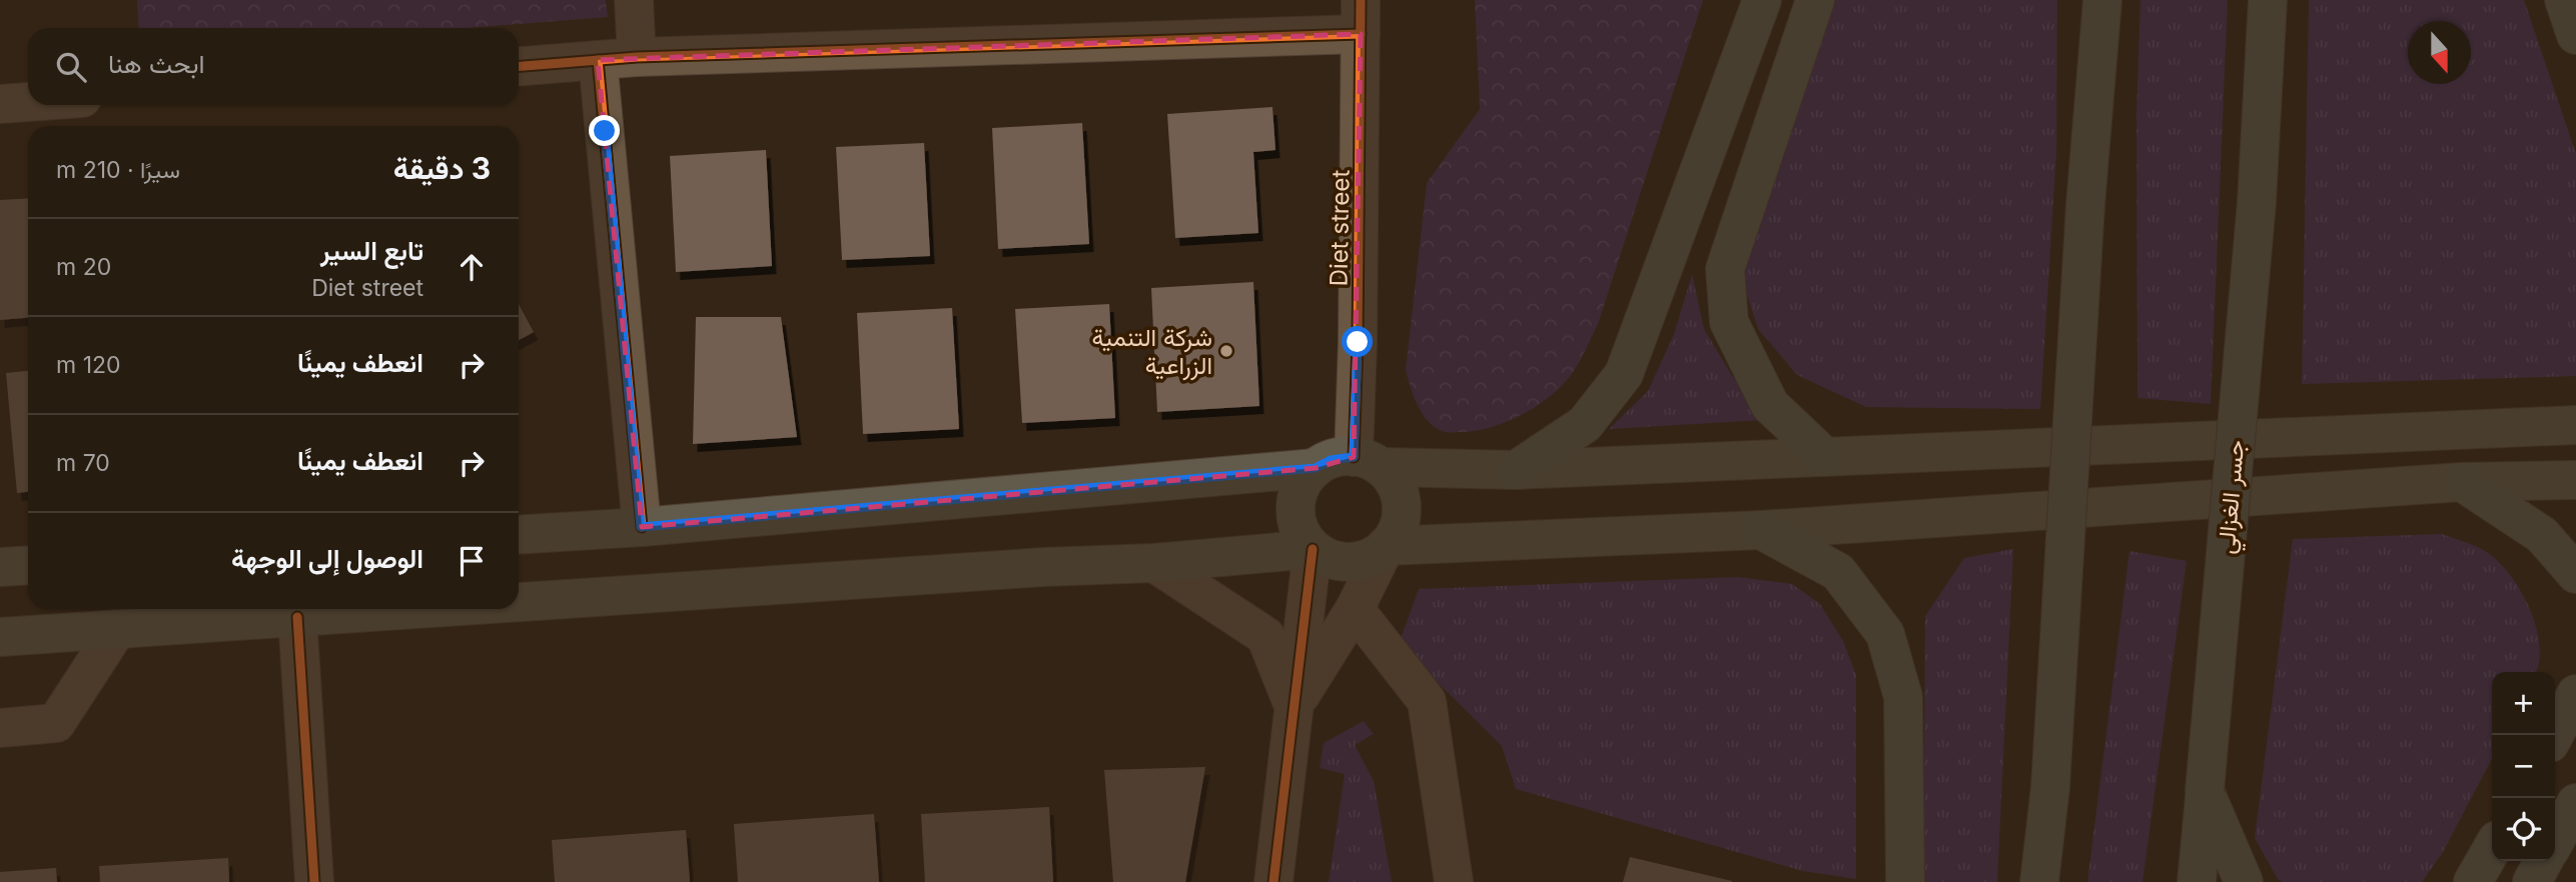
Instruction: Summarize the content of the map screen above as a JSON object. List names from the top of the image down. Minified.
{"streets":{"highway":["جسر الغزالي"],"street":["Diet street"]},"places":["شركة التنمية الزراعية"],"north":"bottom","page":{"search":"ابحث هنا","heading":["3 دقيقة","سيرًا · 210 m"],"list":[["تابع السير","Diet street","20 m"],["انعطف يمينًا","120 m"],["انعطف يمينًا","70 m"],"الوصول إلى الوجهة"],"map_buttons":["+","−"]}}
